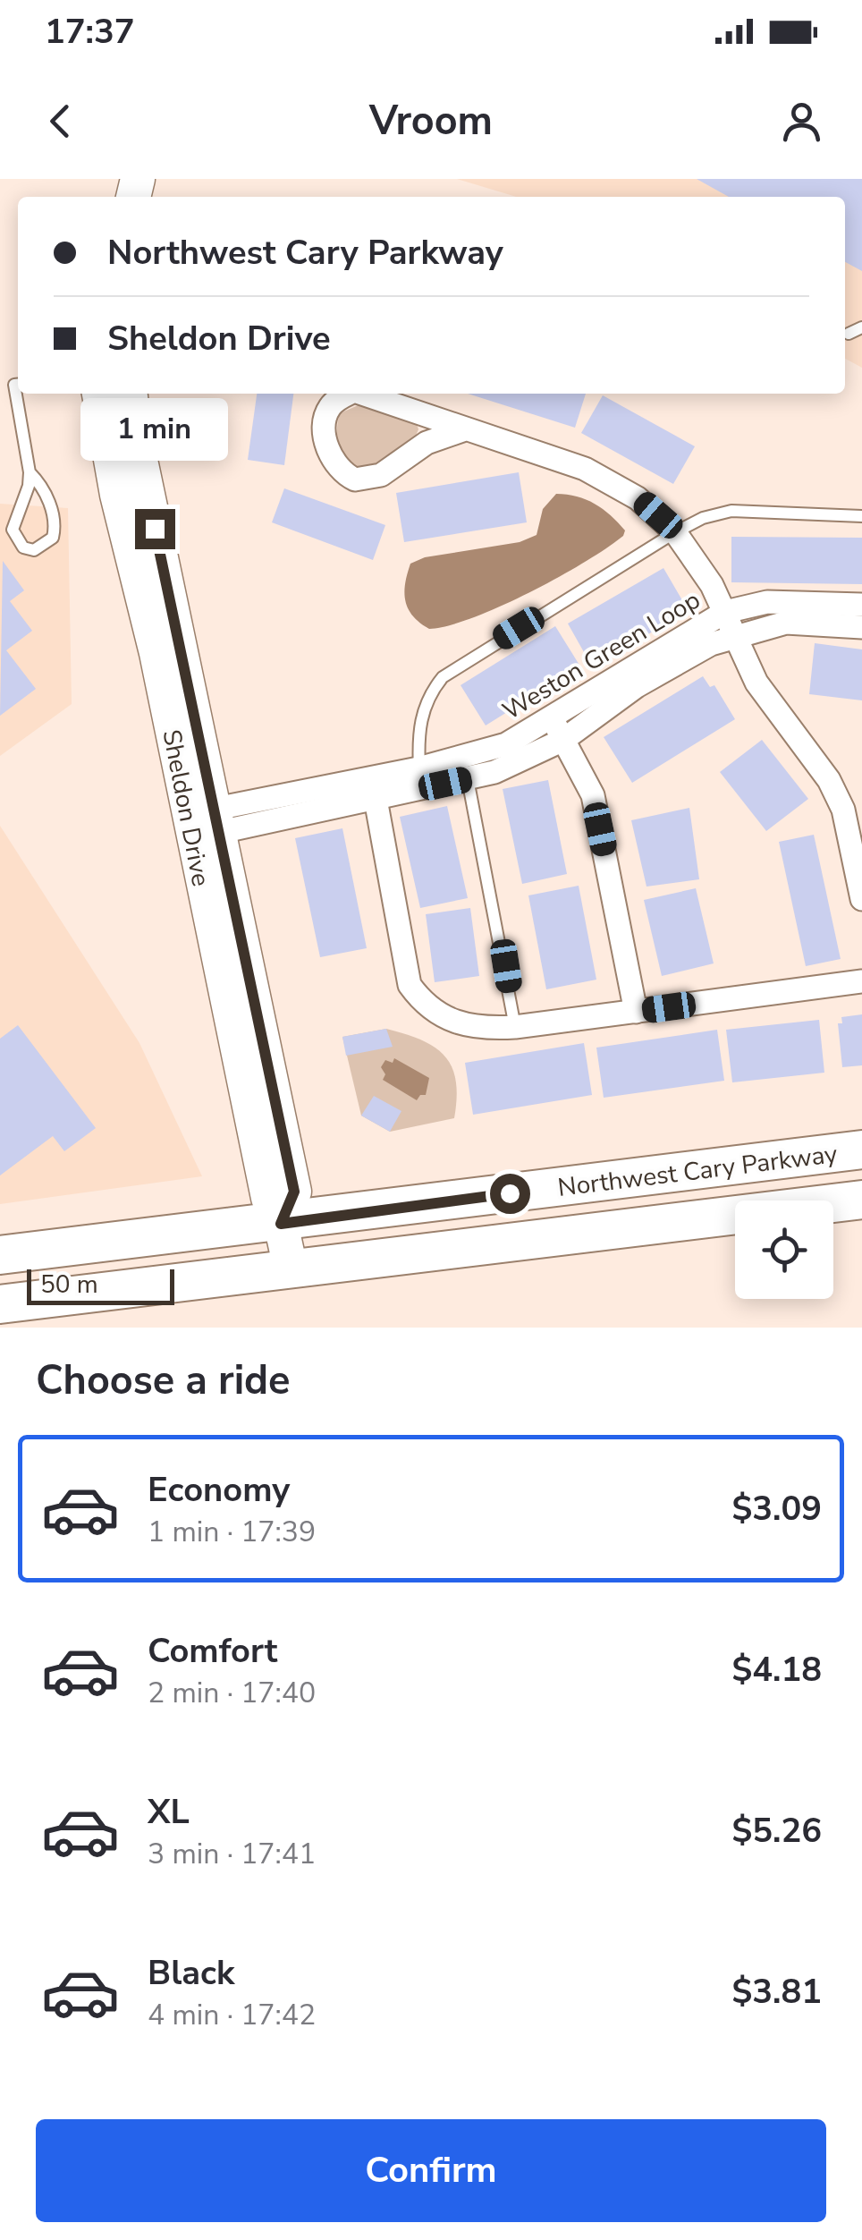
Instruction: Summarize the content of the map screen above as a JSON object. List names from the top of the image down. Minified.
{"streets":{"main road":["Northwest Cary Parkway"],"street":["Weston Green Loop","Sheldon Drive"]},"crossings":[["Weston Green Loop","Sheldon Drive"],["Sheldon Drive","Northwest Cary Parkway"]],"scale_bar":"50 m","page":{"status":"17:37","header":"Vroom","banner":["Northwest Cary Parkway","Sheldon Drive"],"bubble":"1 min","scale":"50 m","heading":"Choose a ride","list":[{"name":"Economy","note":"1 min · 17:39","value":"$3.09"},{"name":"Comfort","note":"2 min · 17:40","value":"$4.18"},{"name":"XL","note":"3 min · 17:41","value":"$5.26"},{"name":"Black","note":"4 min · 17:42","value":"$3.81"}],"buttons":"Confirm"}}
